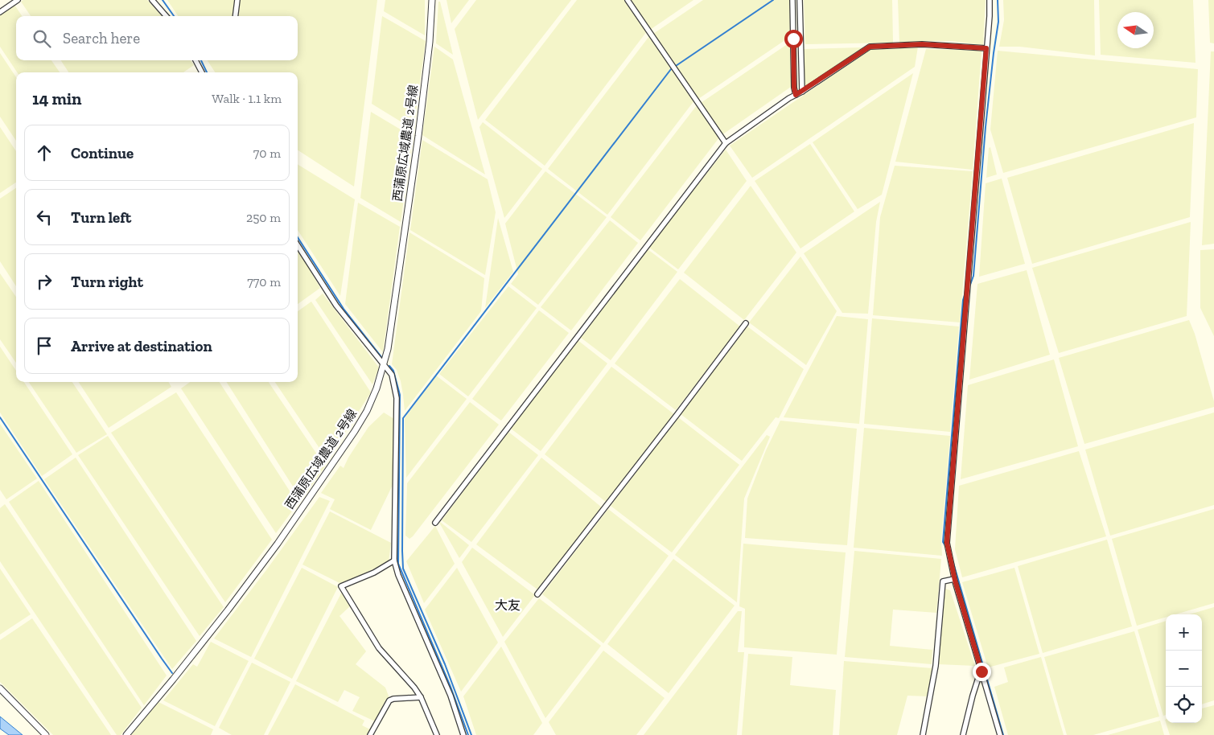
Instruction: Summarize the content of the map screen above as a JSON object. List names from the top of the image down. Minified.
{"streets":{"street":["西蒲原広域農道 2号線"]},"districts":["大友"],"north":"left","page":{"search":"Search here","heading":["14 min","Walk · 1.1 km"],"list":[["Continue","70 m"],["Turn left","250 m"],["Turn right","770 m"],"Arrive at destination"],"map_buttons":["+","−"]}}
